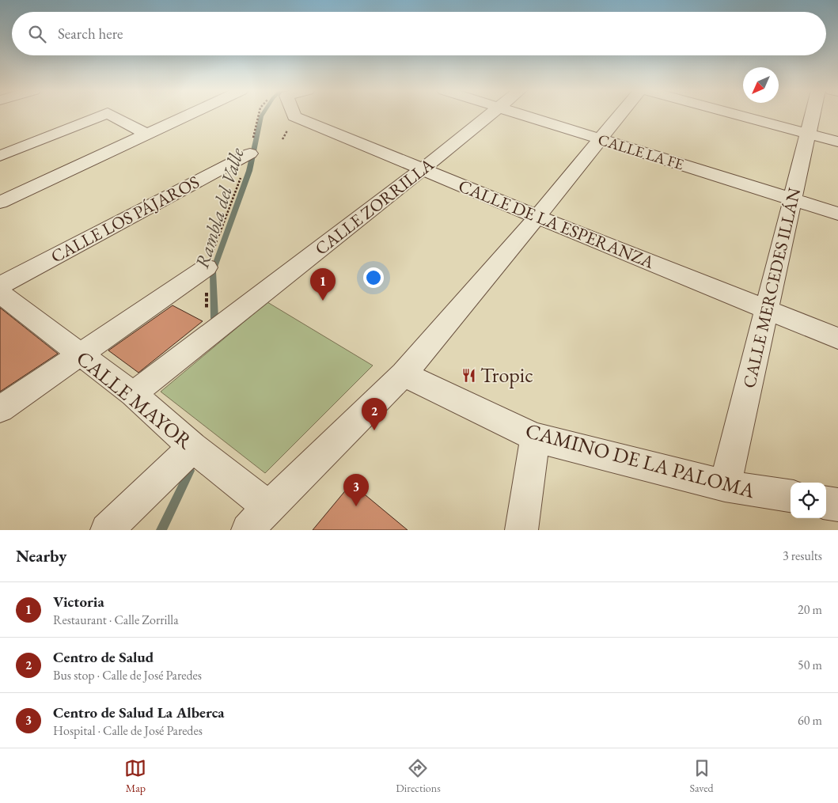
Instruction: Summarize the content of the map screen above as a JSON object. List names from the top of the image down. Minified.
{"streets":{"street":["CALLE LA FE","CALLE ZORRILLA","CALLE LOS PÁJAROS","CALLE DE LA ESPERANZA","CALLE MERCEDES ILLÁN","CALLE MAYOR","CAMINO DE LA PALOMA"]},"crossings":[["CALLE LA FE","CALLE MERCEDES ILLÁN"],["CALLE ZORRILLA","CALLE DE LA ESPERANZA"],["CALLE ZORRILLA","CALLE MAYOR"],["CALLE DE LA ESPERANZA","CALLE MERCEDES ILLÁN"],["CALLE MERCEDES ILLÁN","CAMINO DE LA PALOMA"]],"water":["Rambla del Valle"],"places":{"restaurant":["Tropic"]},"north":"bottom left","page":{"search":"Search here","pins":["1","2","3"],"heading":["Nearby","3 results"],"list":[{"mark":"1","name":"Victoria","note":"Restaurant · Calle Zorrilla","value":"20 m"},{"mark":"2","name":"Centro de Salud","note":"Bus stop · Calle de José Paredes","value":"50 m"},{"mark":"3","name":"Centro de Salud La Alberca","note":"Hospital · Calle de José Paredes","value":"60 m"}],"nav":["Map","Directions","Saved"]}}
